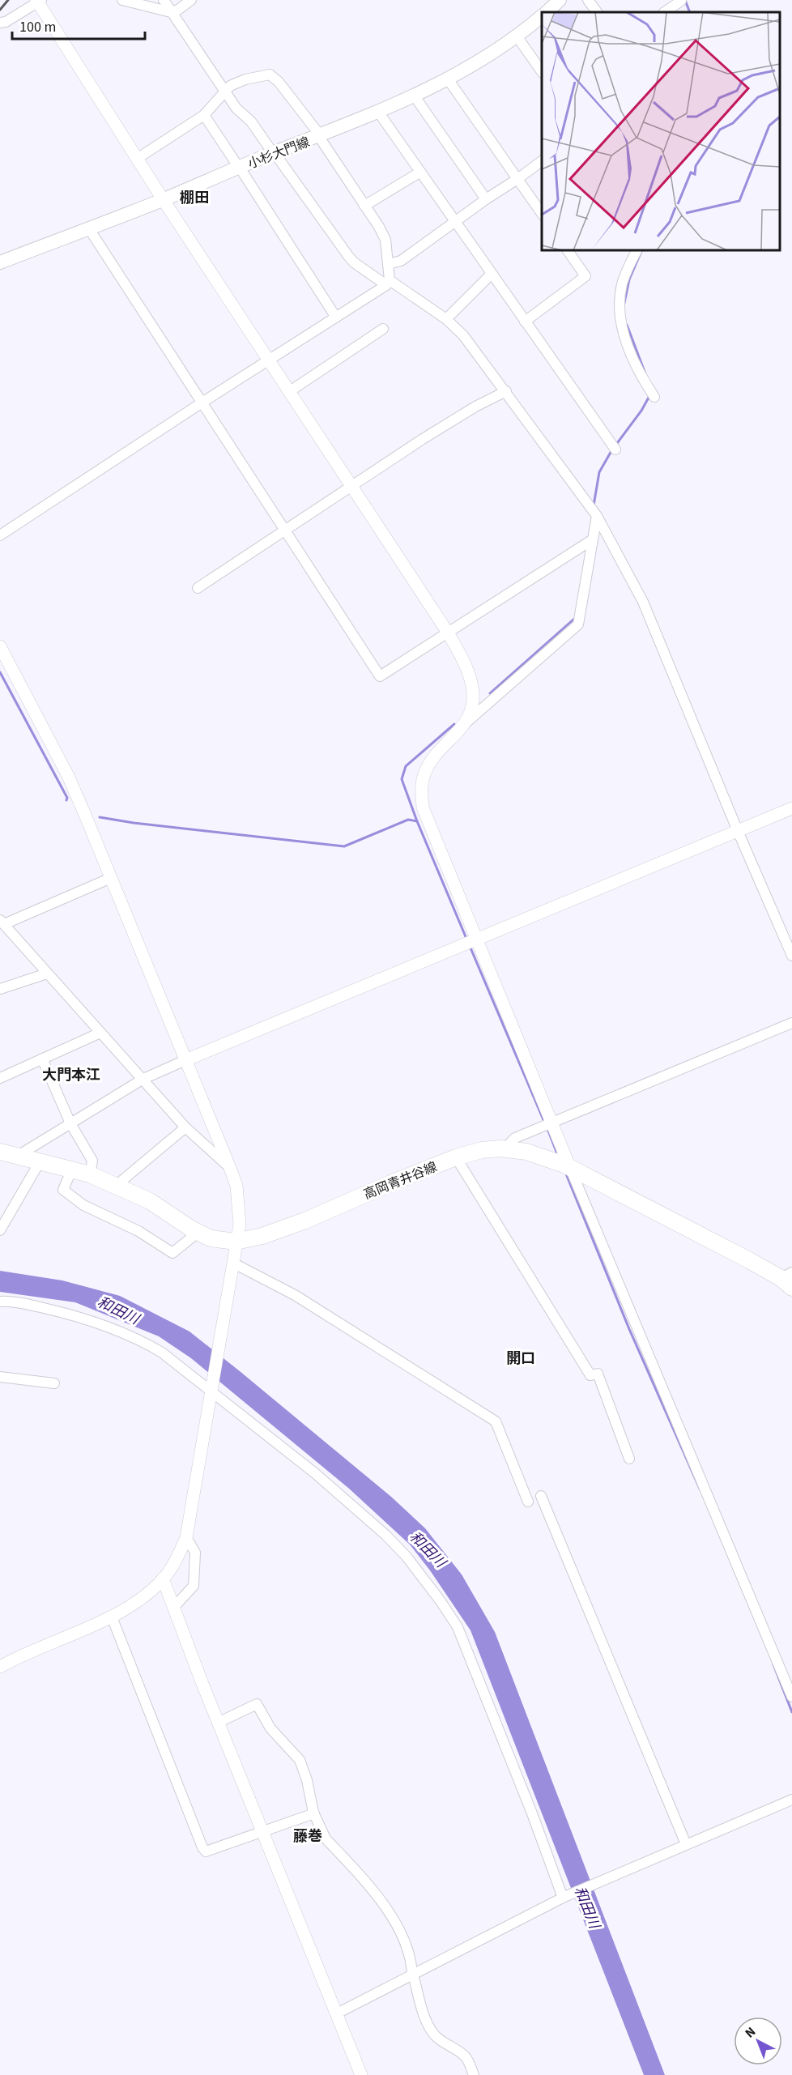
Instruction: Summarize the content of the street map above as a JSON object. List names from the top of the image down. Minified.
{"streets":{"main road":["小杉大門線","高岡青井谷線"]},"districts":["棚田","大門本江","開口","藤巻"],"water":["和田川"],"scale_bar":"100 m","north":"top left"}
